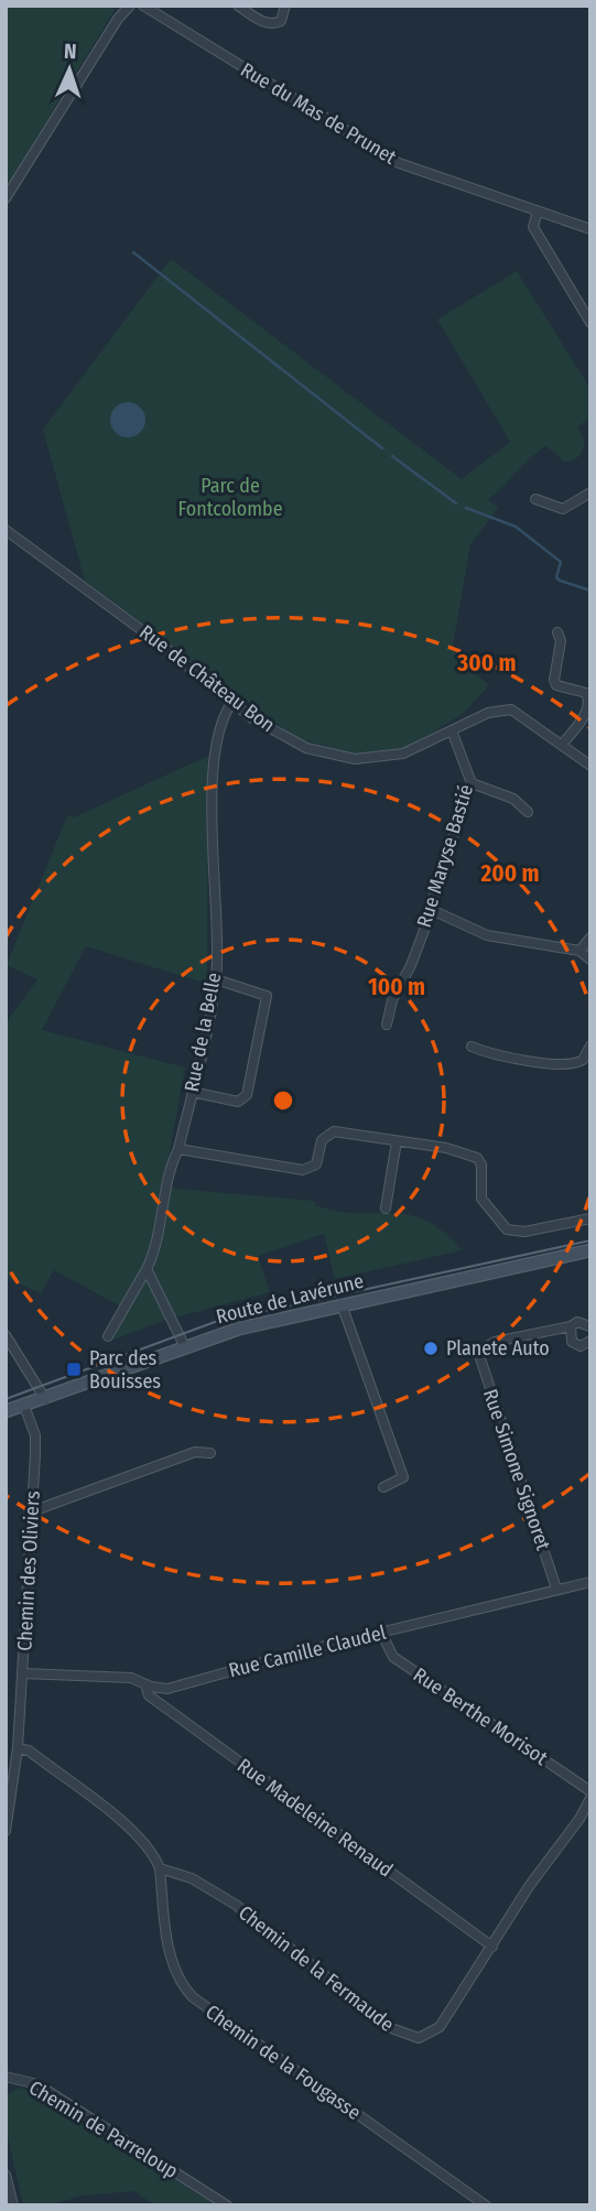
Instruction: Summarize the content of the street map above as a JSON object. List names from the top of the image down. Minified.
{"streets":{"main road":["Route de Lavérune"],"street":["Rue du Mas de Prunet","Rue de Château Bon","Rue Maryse Bastié","Rue de la Belle","Rue Simone Signoret","Chemin des Oliviers","Rue Camille Claudel","Rue Berthe Morisot","Rue Madeleine Renaud","Chemin de la Fermaude","Chemin de la Fougasse","Chemin de Parreloup"]},"crossings":[["Rue de Château Bon","Rue Maryse Bastié"],["Rue de Château Bon","Rue de la Belle"],["Route de Lavérune","Chemin des Oliviers"],["Rue Simone Signoret","Rue Camille Claudel"],["Chemin des Oliviers","Rue Camille Claudel"],["Rue Camille Claudel","Rue Berthe Morisot"],["Rue Camille Claudel","Rue Madeleine Renaud"],["Rue Madeleine Renaud","Chemin de la Fermaude"],["Chemin de la Fermaude","Chemin de la Fougasse"]],"parks":["Parc de Fontcolombe"],"places":{"other":["Planete Auto"],"transit":["Parc des Bouisses"]},"north":"top","rings":["300 m","200 m","100 m"]}
